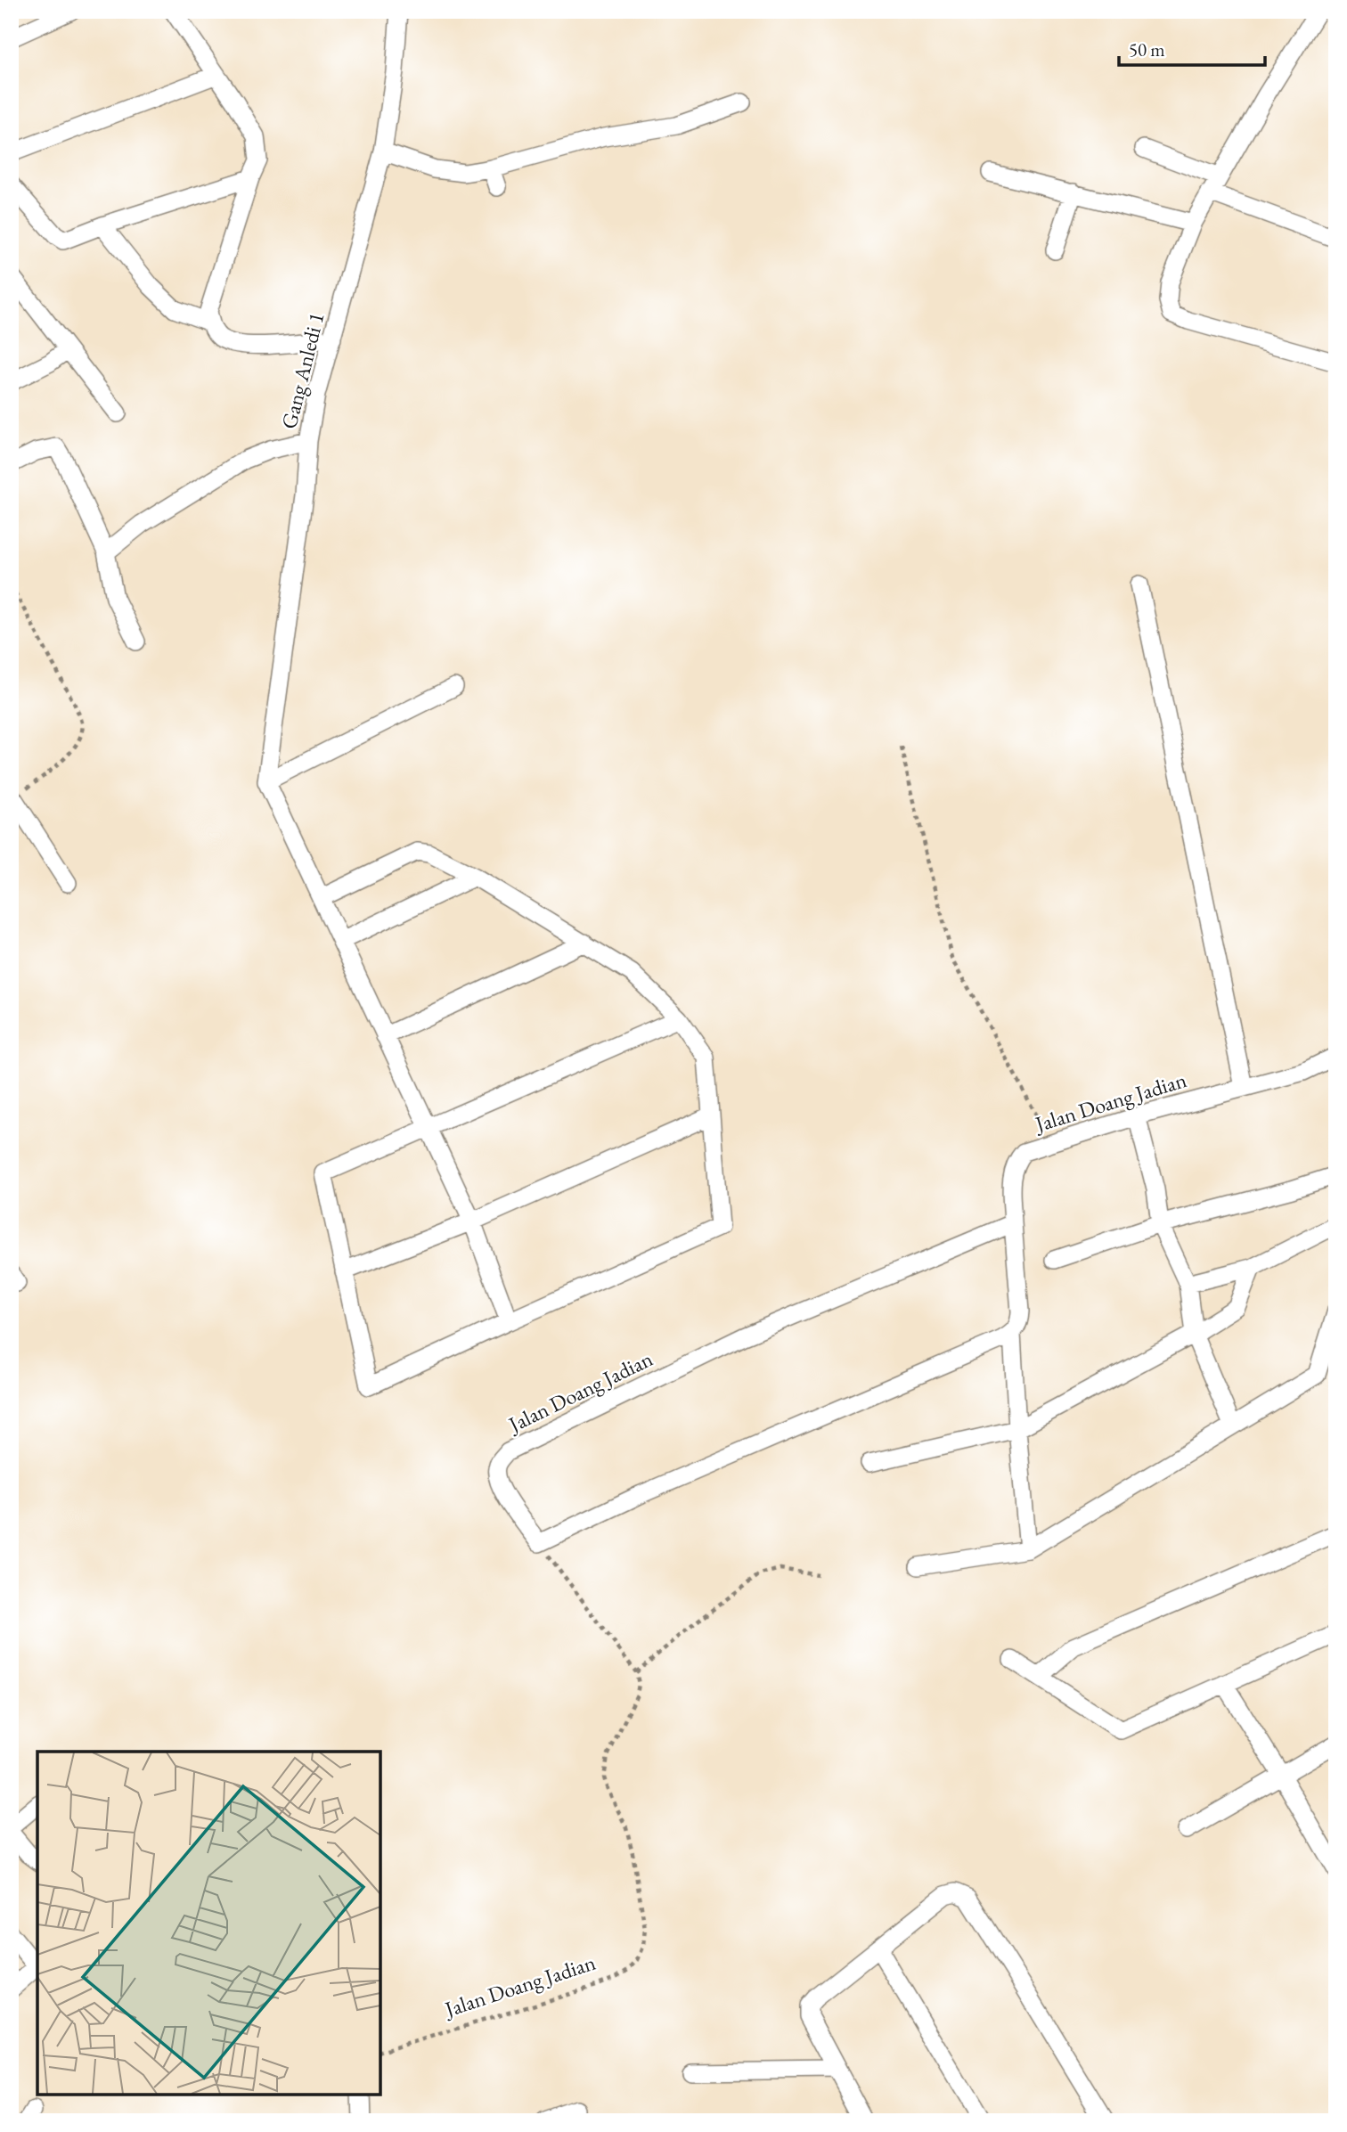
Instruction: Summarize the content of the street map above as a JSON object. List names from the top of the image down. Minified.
{"streets":{"street":["Gang Anledi 1","Jalan Doang Jadian"]},"scale_bar":"50 m"}
